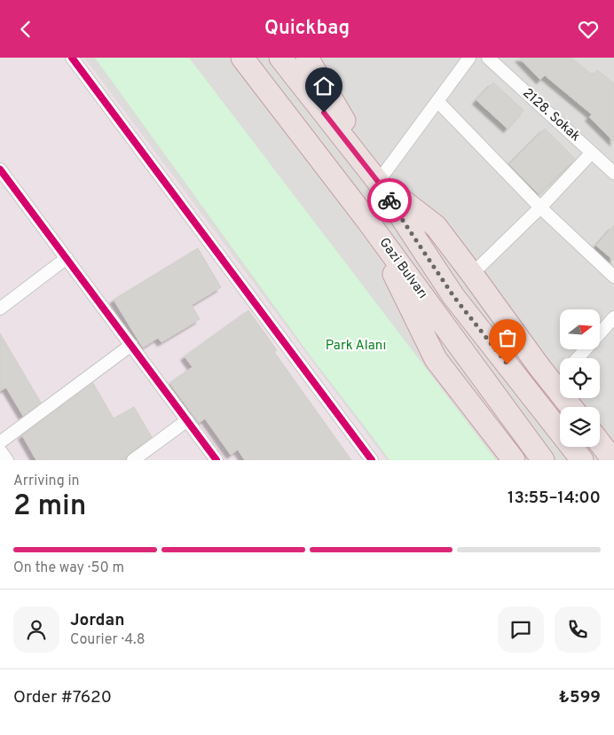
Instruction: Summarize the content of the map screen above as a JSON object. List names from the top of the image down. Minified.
{"streets":{"highway":["Gazi Bulvarı"],"street":["2128. Sokak"]},"parks":["Park Alanı"],"north":"right","page":{"header":"Quickbag","heading":["2 min","Arriving in","13:55–14:00"],"panel":["Jordan","Courier · 4.8","Order #7620","₺599"],"bar":"On the way · 50 m"}}
